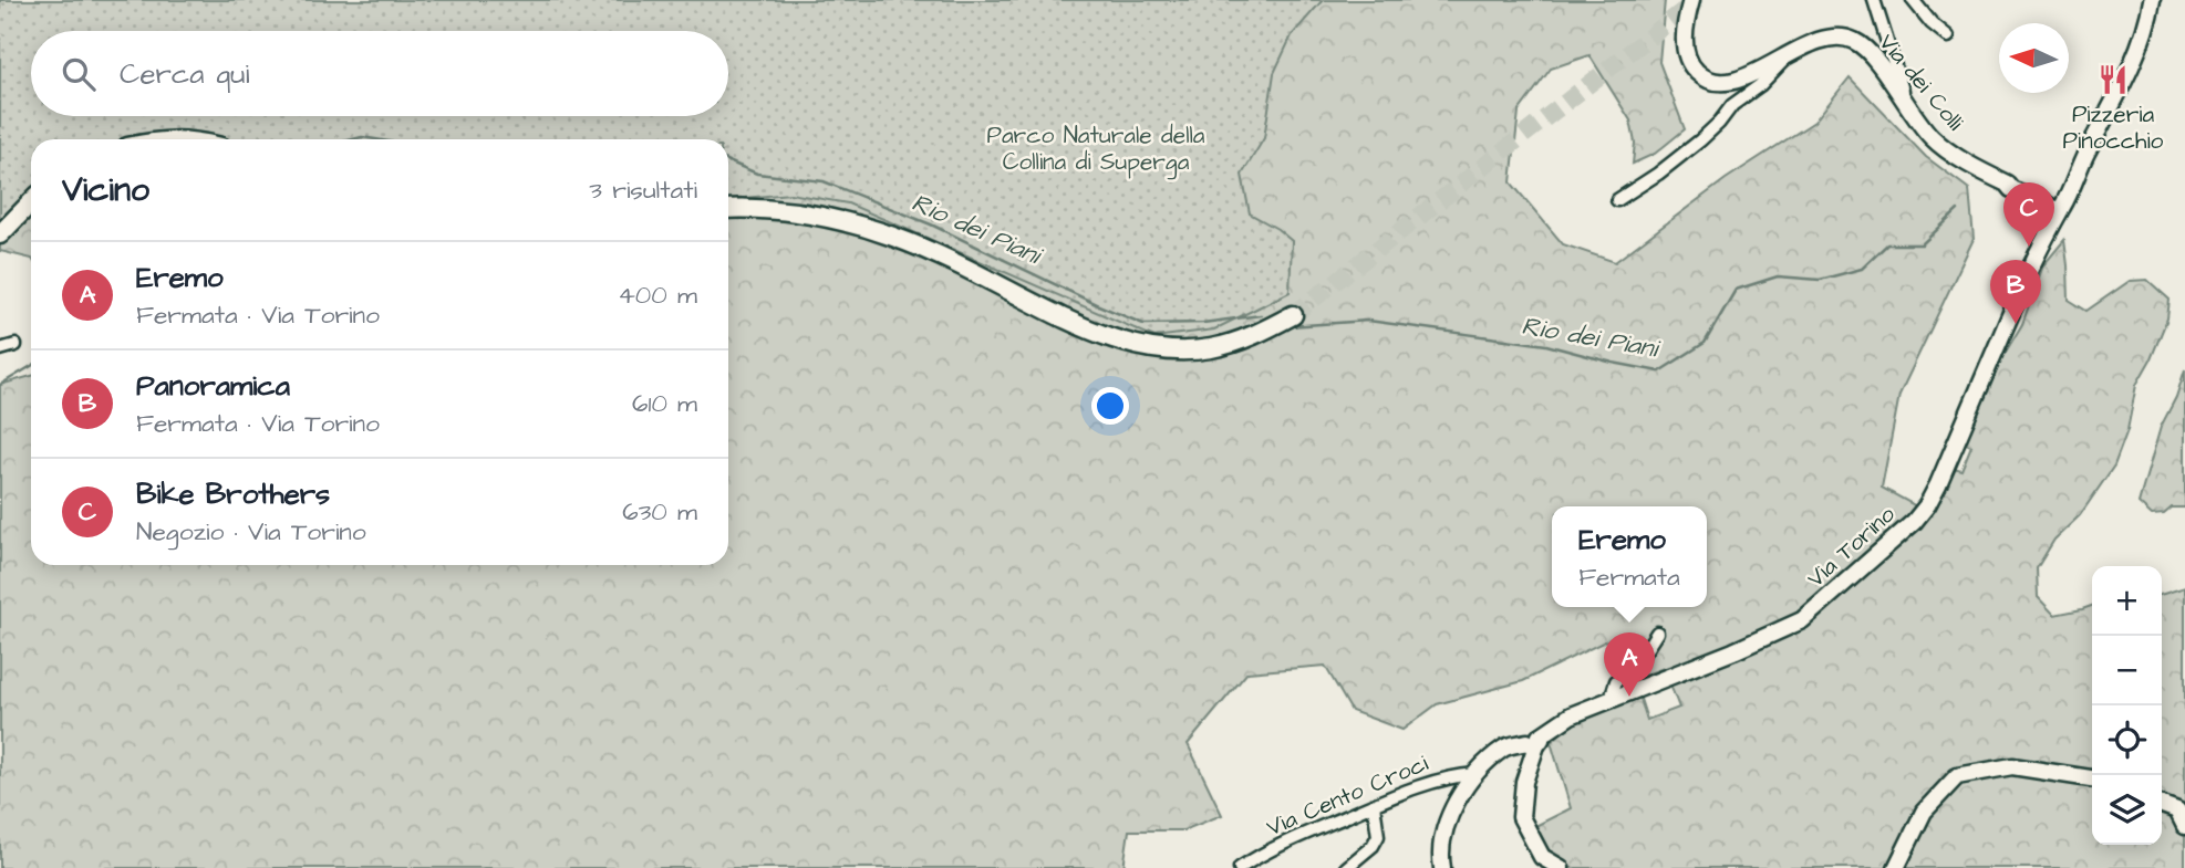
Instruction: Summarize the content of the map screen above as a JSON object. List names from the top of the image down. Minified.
{"streets":{"main road":["Via dei Colli","Via Torino"],"street":["Via Cento Croci"]},"crossings":[["Via dei Colli","Via Torino"],["Via Torino","Via Cento Croci"]],"water":["Rio dei Piani"],"parks":["Parco Naturale della Collina di Superga"],"places":{"restaurant":["Pizzeria Pinocchio"]},"north":"left","page":{"search":"Cerca qui","heading":["Vicino","3 risultati"],"pins":["C","B","A"],"list":[{"mark":"A","name":"Eremo","note":"Fermata · Via Torino","value":"400 m"},{"mark":"B","name":"Panoramica","note":"Fermata · Via Torino","value":"610 m"},{"mark":"C","name":"Bike Brothers","note":"Negozio · Via Torino","value":"630 m"}],"popup":["Eremo","Fermata"],"map_buttons":["+","−"]}}
